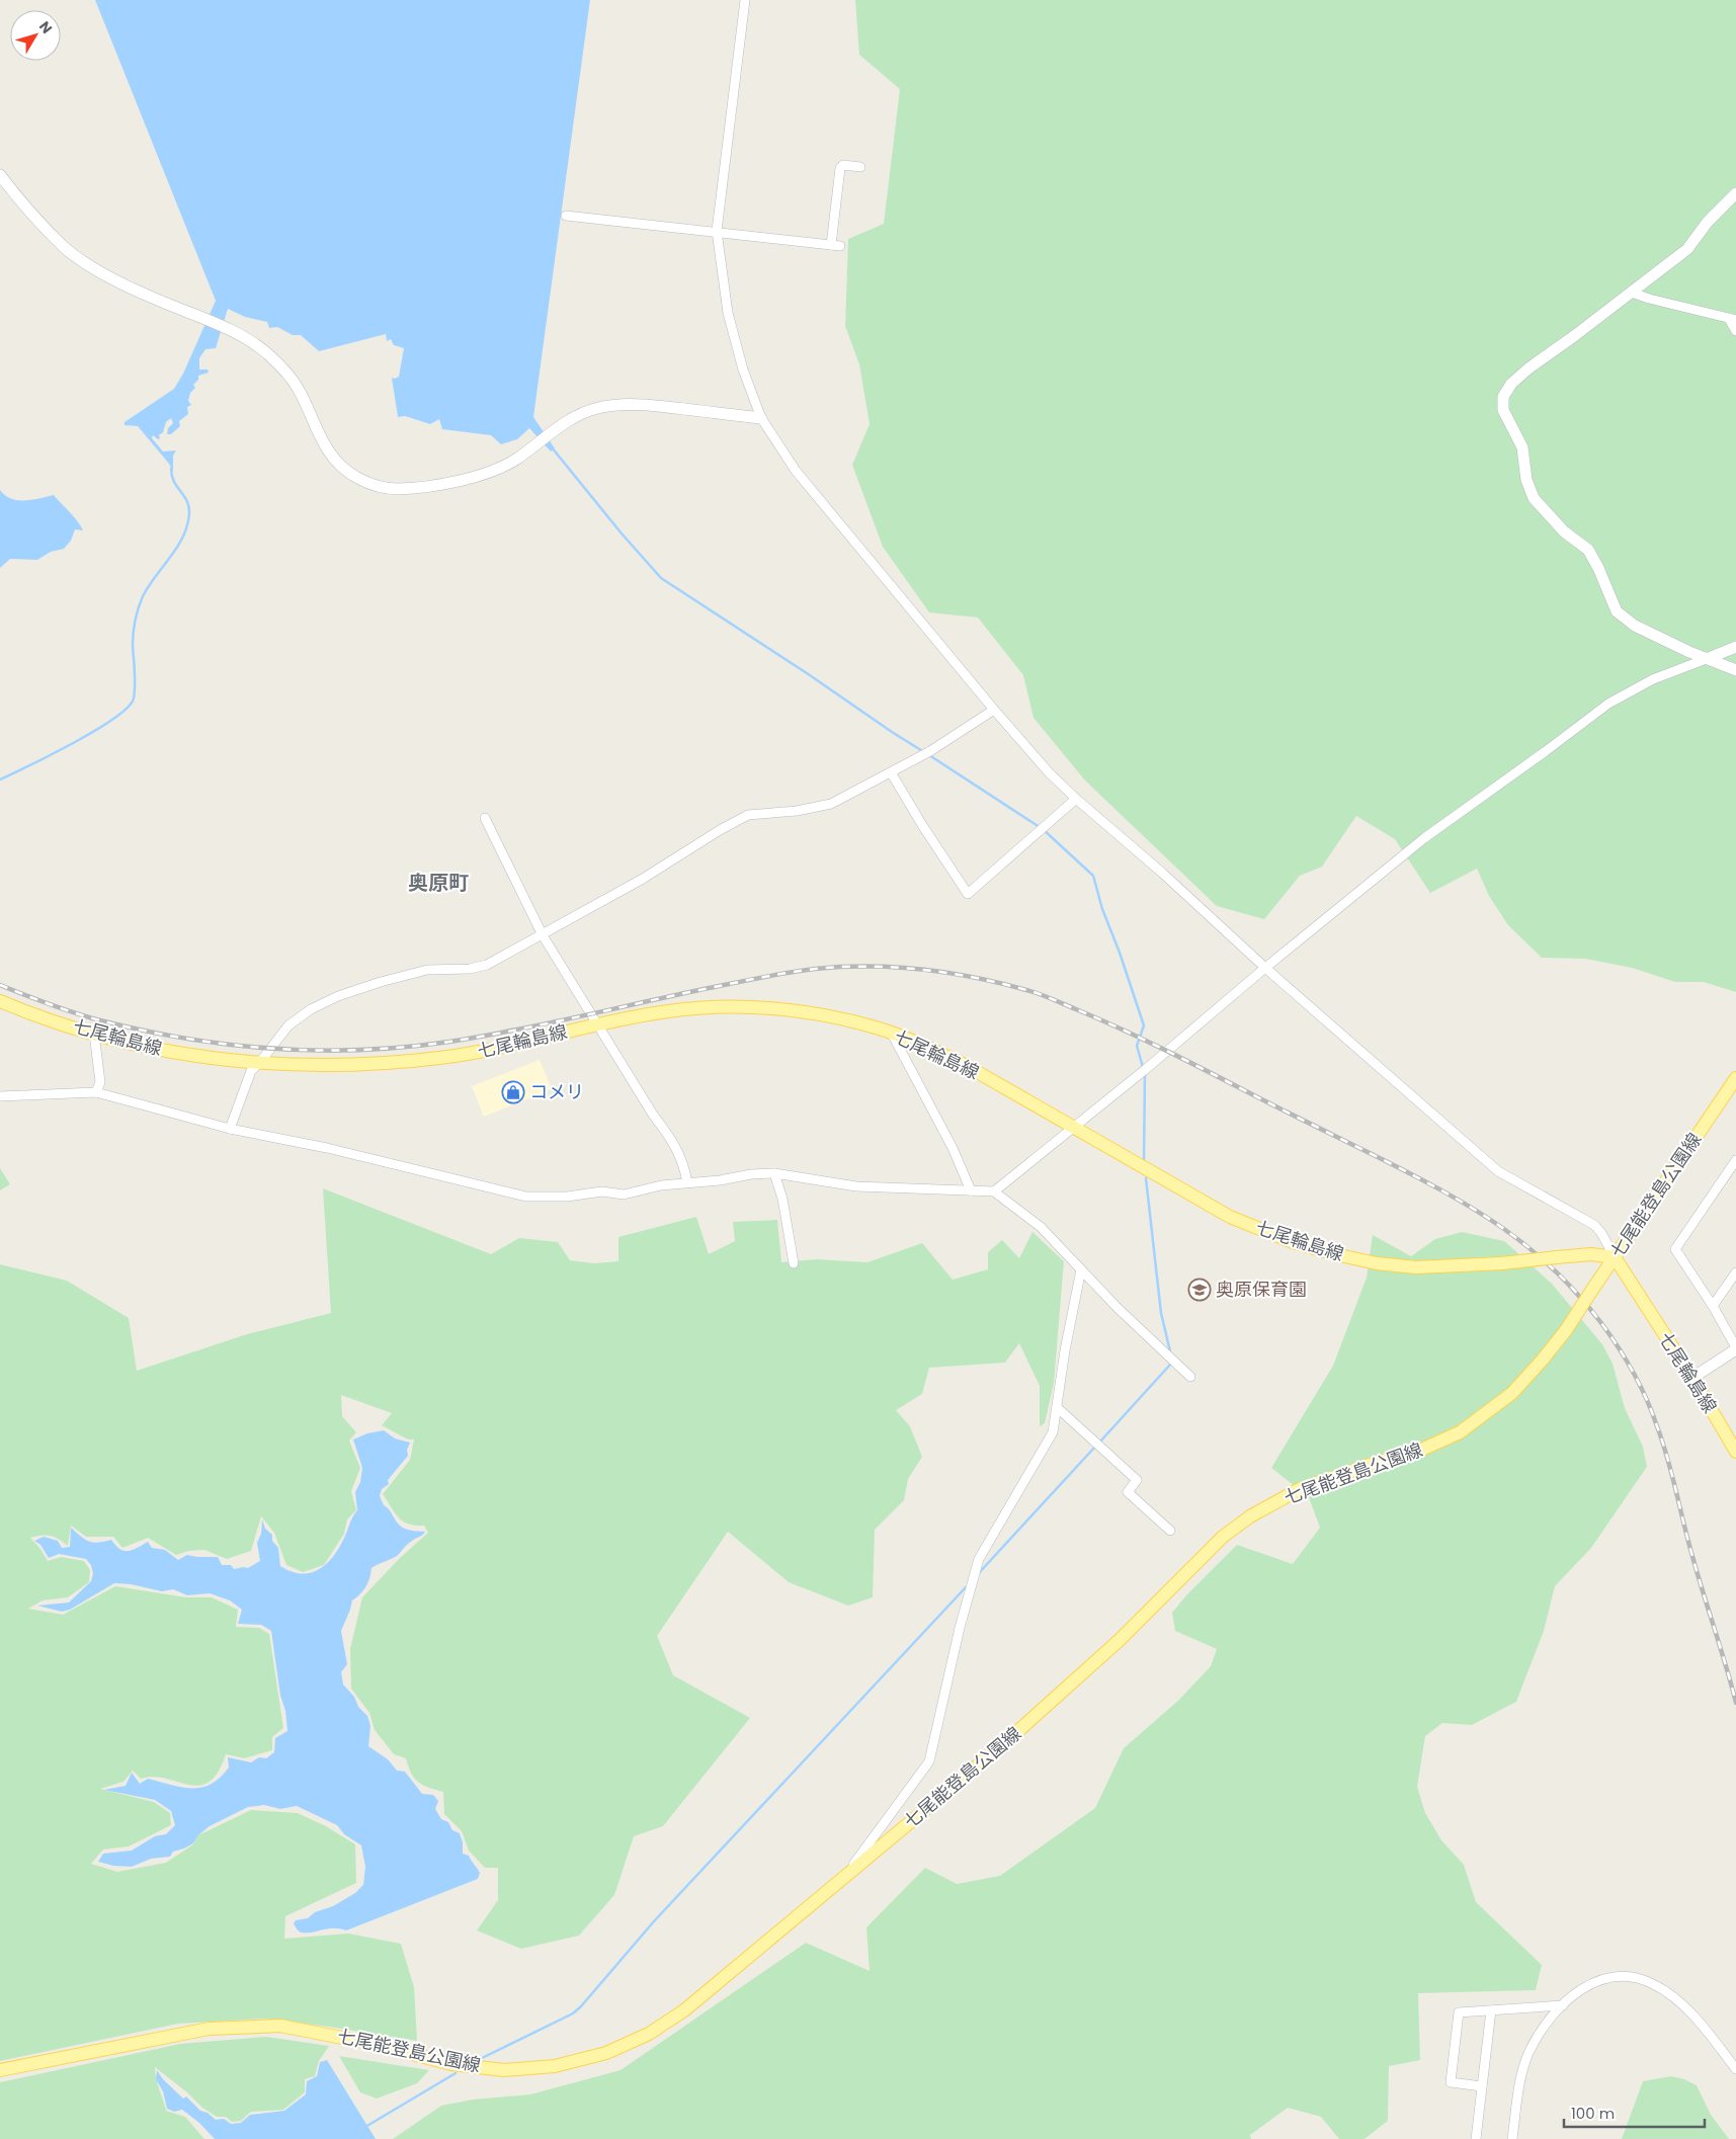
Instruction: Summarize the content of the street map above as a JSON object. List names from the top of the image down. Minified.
{"streets":{"main road":["七尾輪島線","七尾能登島公園線"]},"crossings":[["七尾輪島線","七尾能登島公園線"]],"districts":["奥原町"],"places":{"shop":["コメリ"],"school or university":["奥原保育園"]},"scale_bar":"100 m","north":"top right"}
